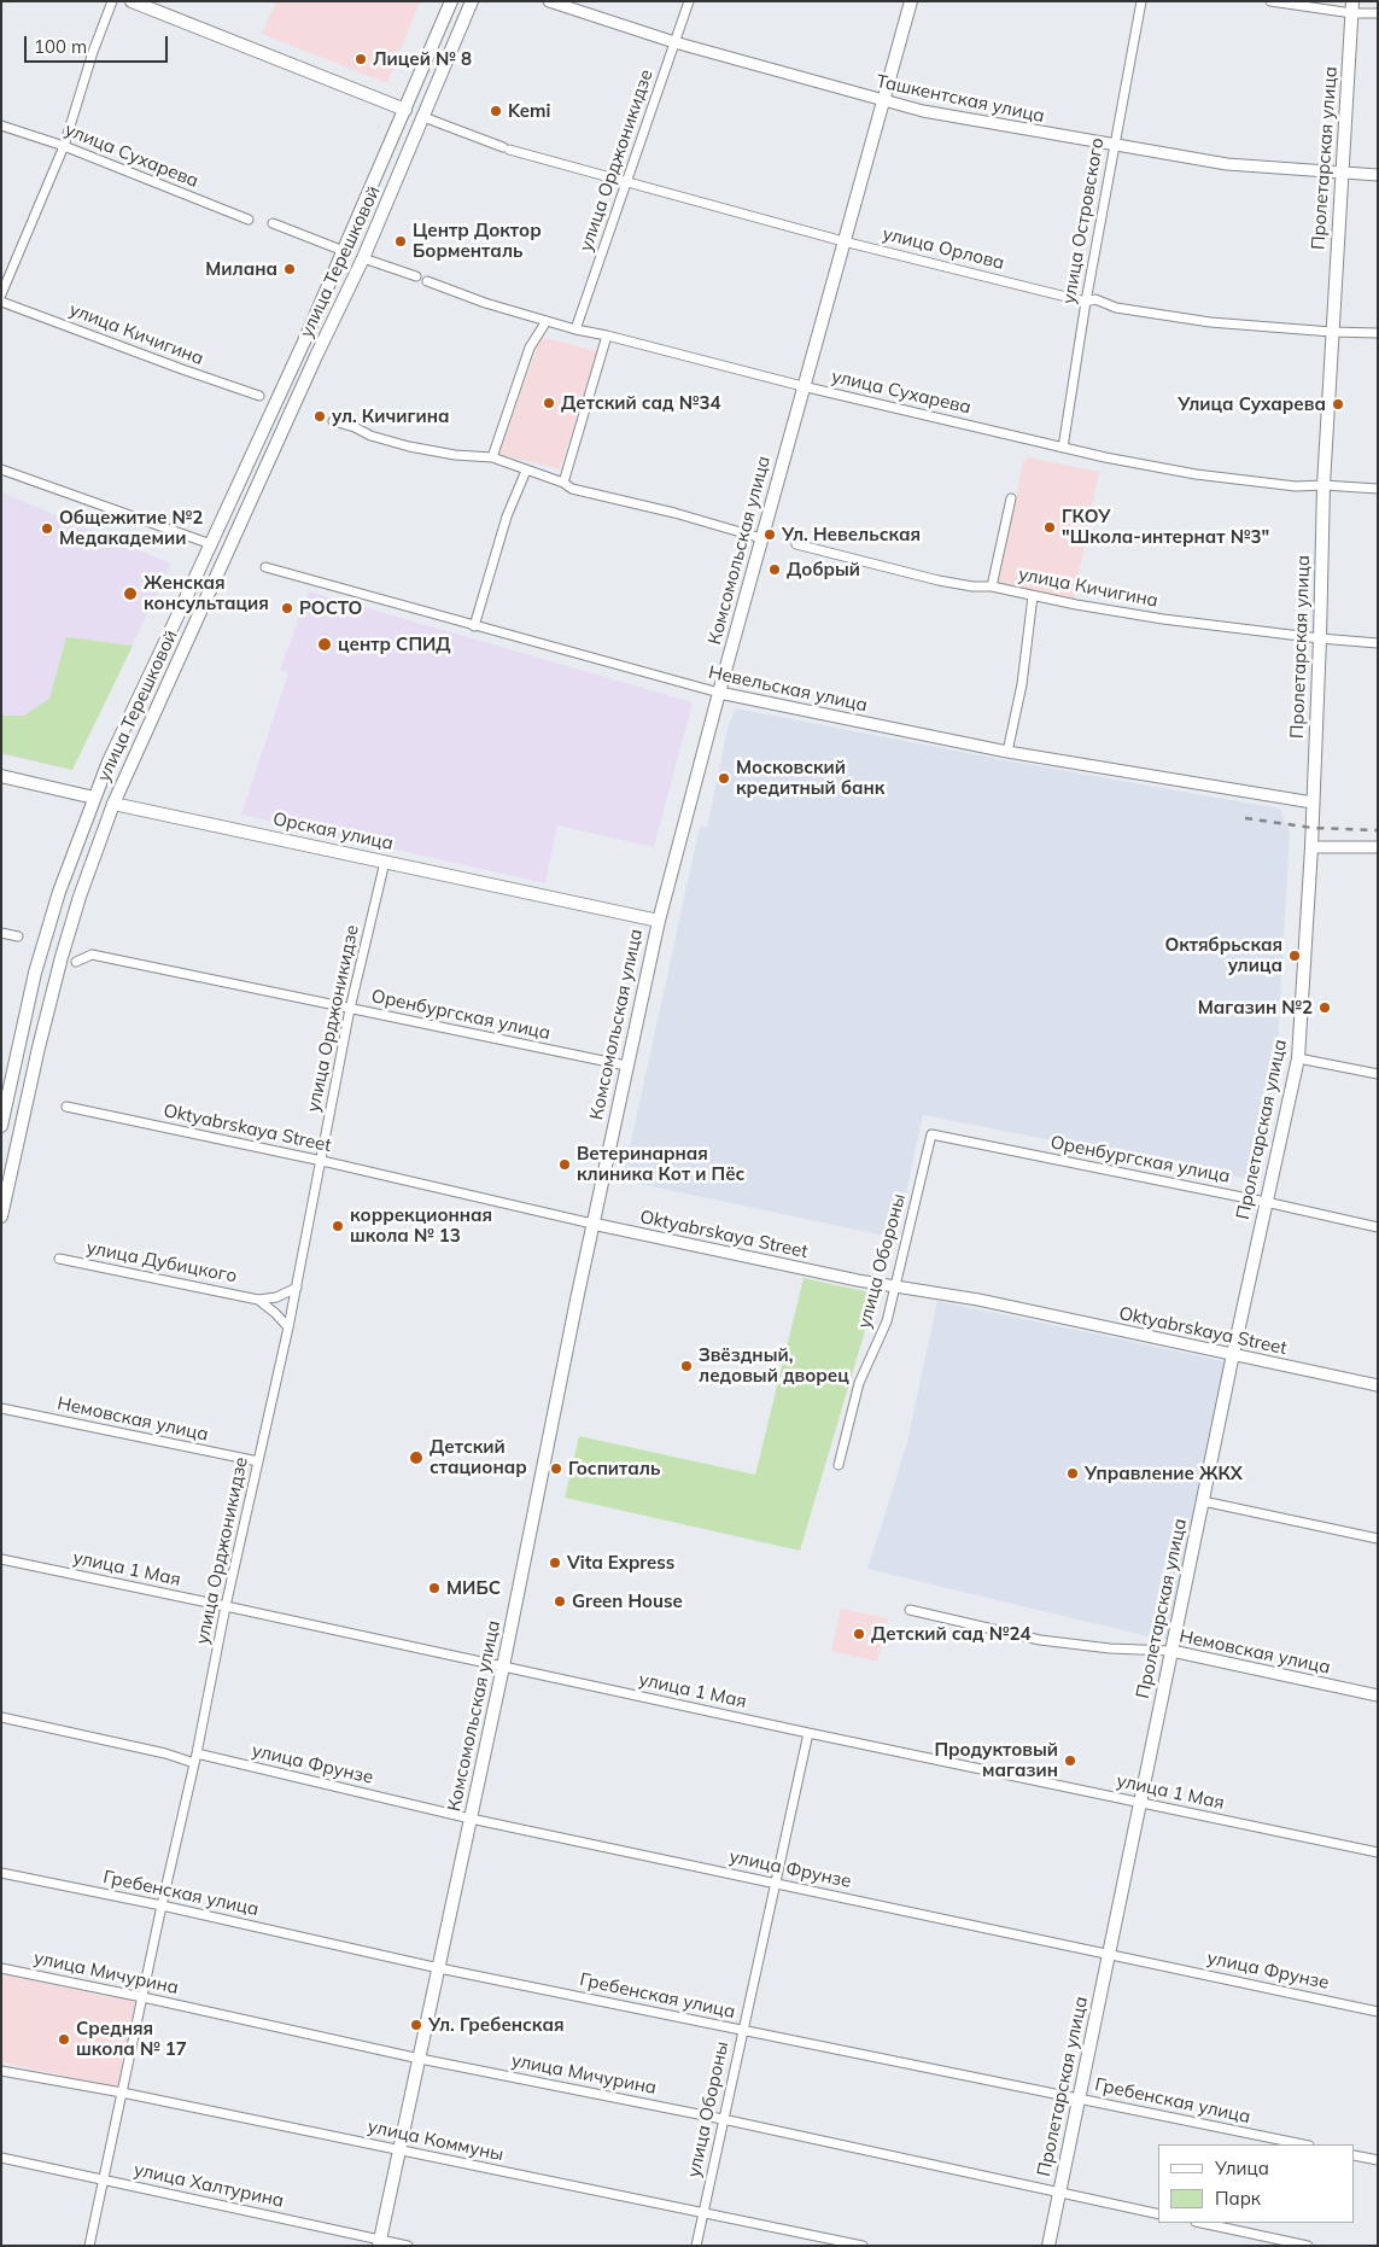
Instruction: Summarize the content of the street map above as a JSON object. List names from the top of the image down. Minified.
{"streets":{"main road":["Пролетарская улица","улица Терешковой","Комсомольская улица","Орская улица"],"street":["Ташкентская улица","улица Сухарева","улица Орджоникидзе","улица Островского","улица Орлова","улица Кичигина","Невельская улица","Оренбургская улица","Oktyabrskaya Street","улица Обороны","улица Дубицкого","Немовская улица","улица 1 Мая","улица Фрунзе","Гребенская улица","улица Мичурина","улица Коммуны","улица Халтурина"]},"crossings":[["Ташкентская улица","Пролетарская улица"],["Ташкентская улица","улица Орджоникидзе"],["Ташкентская улица","улица Островского"],["Ташкентская улица","Комсомольская улица"],["улица Сухарева","Пролетарская улица"],["улица Сухарева","улица Орджоникидзе"],["улица Сухарева","улица Островского"],["улица Сухарева","Комсомольская улица"],["Пролетарская улица","улица Орлова"],["Пролетарская улица","улица Кичигина"],["Пролетарская улица","Невельская улица"],["Пролетарская улица","Оренбургская улица"],["Пролетарская улица","Oktyabrskaya Street"],["Пролетарская улица","Немовская улица"],["Пролетарская улица","улица 1 Мая"],["Пролетарская улица","улица Фрунзе"],["Пролетарская улица","Гребенская улица"],["Пролетарская улица","улица Мичурина"],["улица Орджоникидзе","улица Орлова"],["улица Орджоникидзе","Орская улица"],["улица Орджоникидзе","Оренбургская улица"],["улица Орджоникидзе","Oktyabrskaya Street"],["улица Орджоникидзе","улица Дубицкого"],["улица Орджоникидзе","Немовская улица"],["улица Орджоникидзе","улица 1 Мая"],["улица Орджоникидзе","улица Фрунзе"],["улица Орджоникидзе","Гребенская улица"],["улица Орджоникидзе","улица Мичурина"],["улица Орджоникидзе","улица Коммуны"],["улица Орджоникидзе","улица Халтурина"],["улица Островского","улица Орлова"],["улица Орлова","улица Терешковой"],["улица Орлова","Комсомольская улица"],["улица Терешковой","Орская улица"],["Комсомольская улица","Невельская улица"],["Комсомольская улица","Орская улица"],["Комсомольская улица","Оренбургская улица"],["Комсомольская улица","Oktyabrskaya Street"],["Комсомольская улица","улица 1 Мая"],["Комсомольская улица","улица Фрунзе"],["Комсомольская улица","Гребенская улица"],["Комсомольская улица","улица Мичурина"],["Комсомольская улица","улица Коммуны"],["Комсомольская улица","улица Халтурина"],["Оренбургская улица","улица Обороны"],["Oktyabrskaya Street","улица Обороны"],["улица Обороны","улица 1 Мая"],["улица Обороны","улица Фрунзе"],["улица Обороны","Гребенская улица"],["улица Обороны","улица Мичурина"],["улица Обороны","улица Коммуны"]],"places":["Лицей № 8","Kemi","Центр Доктор Борменталь","Милана","Детский сад №34","Улица Сухарева","ул. Кичигина","ГКОУ \"Школа-интернат №3\"","Общежитие №2 Медакадемии","Ул. Невельская","Добрый","Женская консультация","РОСТО","центр СПИД","Московский кредитный банк","Октябрьская улица","Магазин №2","Ветеринарная клиника Кот и Пёс","коррекционная школа № 13","Звёздный, ледовый дворец","Детский стационар","Госпиталь","Управление ЖКХ","Vita Express","МИБС","Green House","Детский сад №24","Продуктовый магазин","Ул. Гребенская","Средняя школа № 17"],"legend":["Улица","Парк"],"scale_bar":"100 m"}
